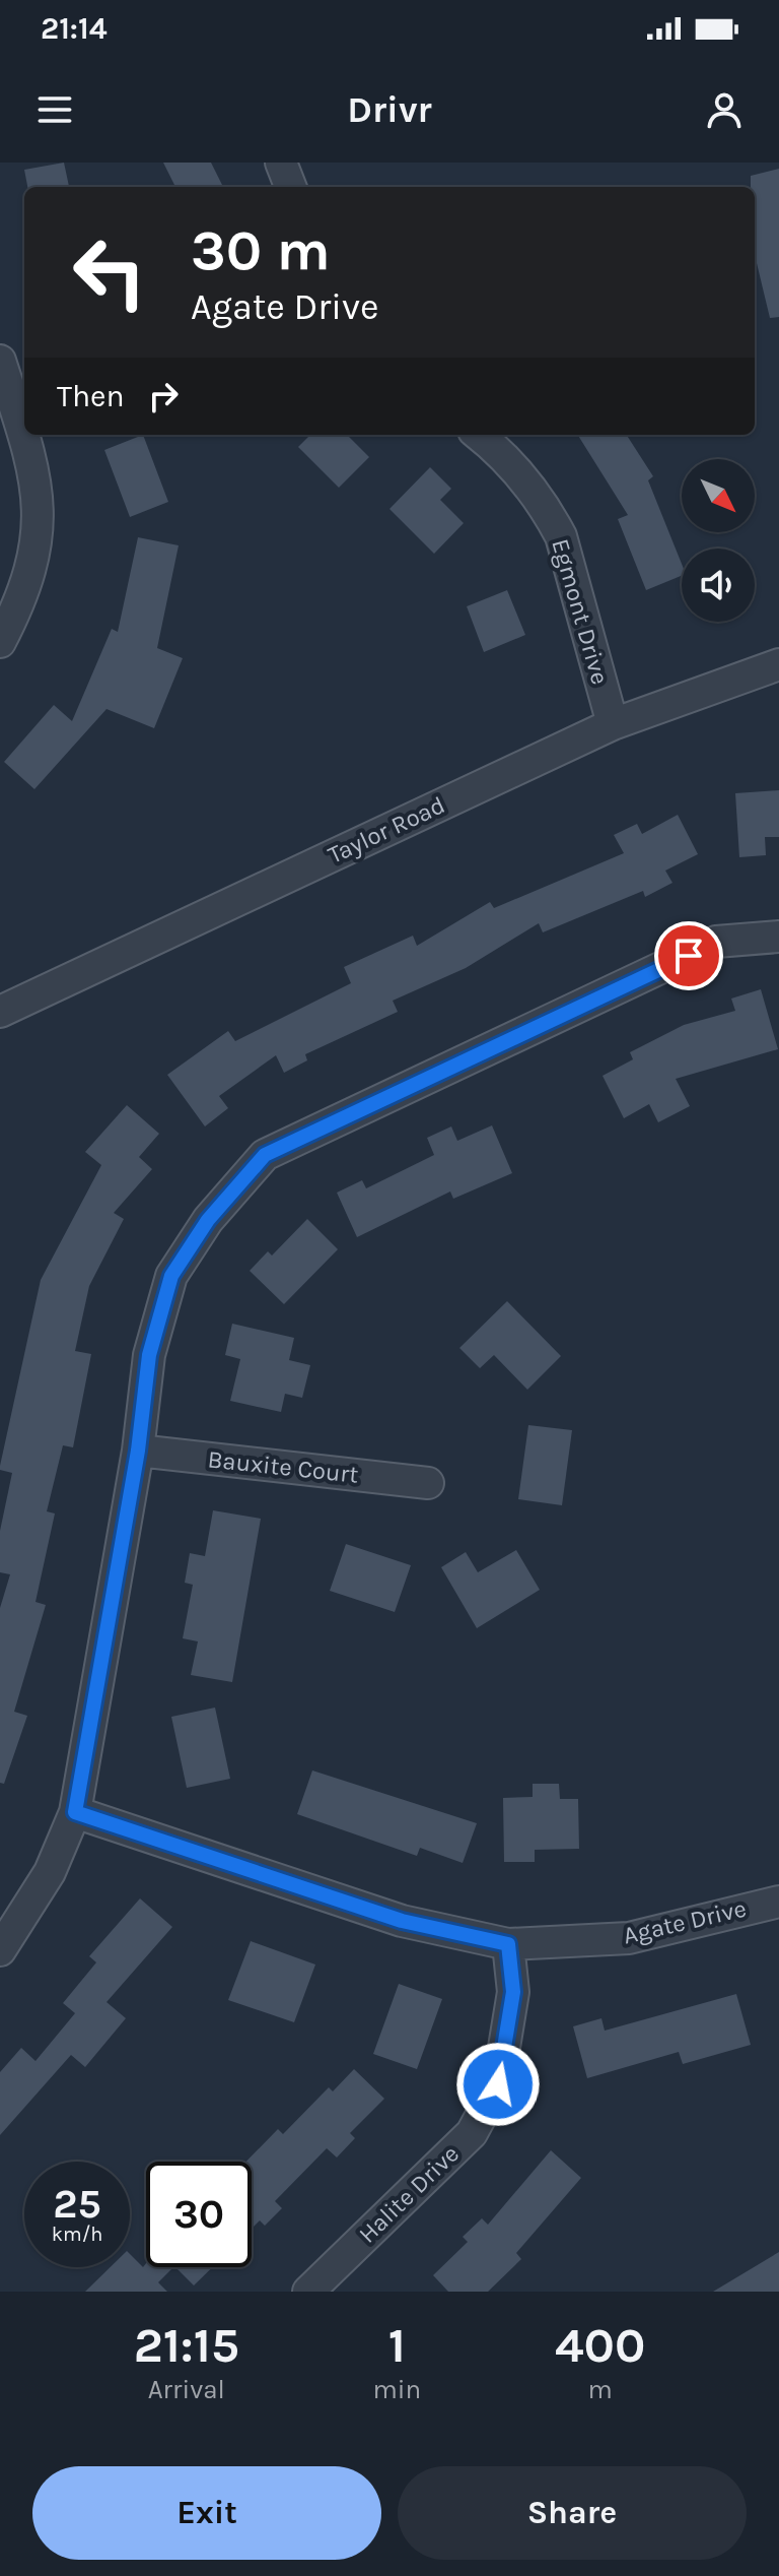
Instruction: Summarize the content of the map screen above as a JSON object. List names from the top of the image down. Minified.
{"streets":{"street":["Egmont Drive","Taylor Road","Bauxite Court","Agate Drive","Halite Drive"]},"crossings":[["Egmont Drive","Taylor Road"],["Agate Drive","Halite Drive"]],"north":"bottom right","page":{"status":"21:14","header":"Drivr","turn":["30 m","Agate Drive"],"then":"Then","speed":"25 km/h","limit":"30","eta":["21:15","Arrival","1","min","400","m"],"buttons":["Exit","Share"]}}
